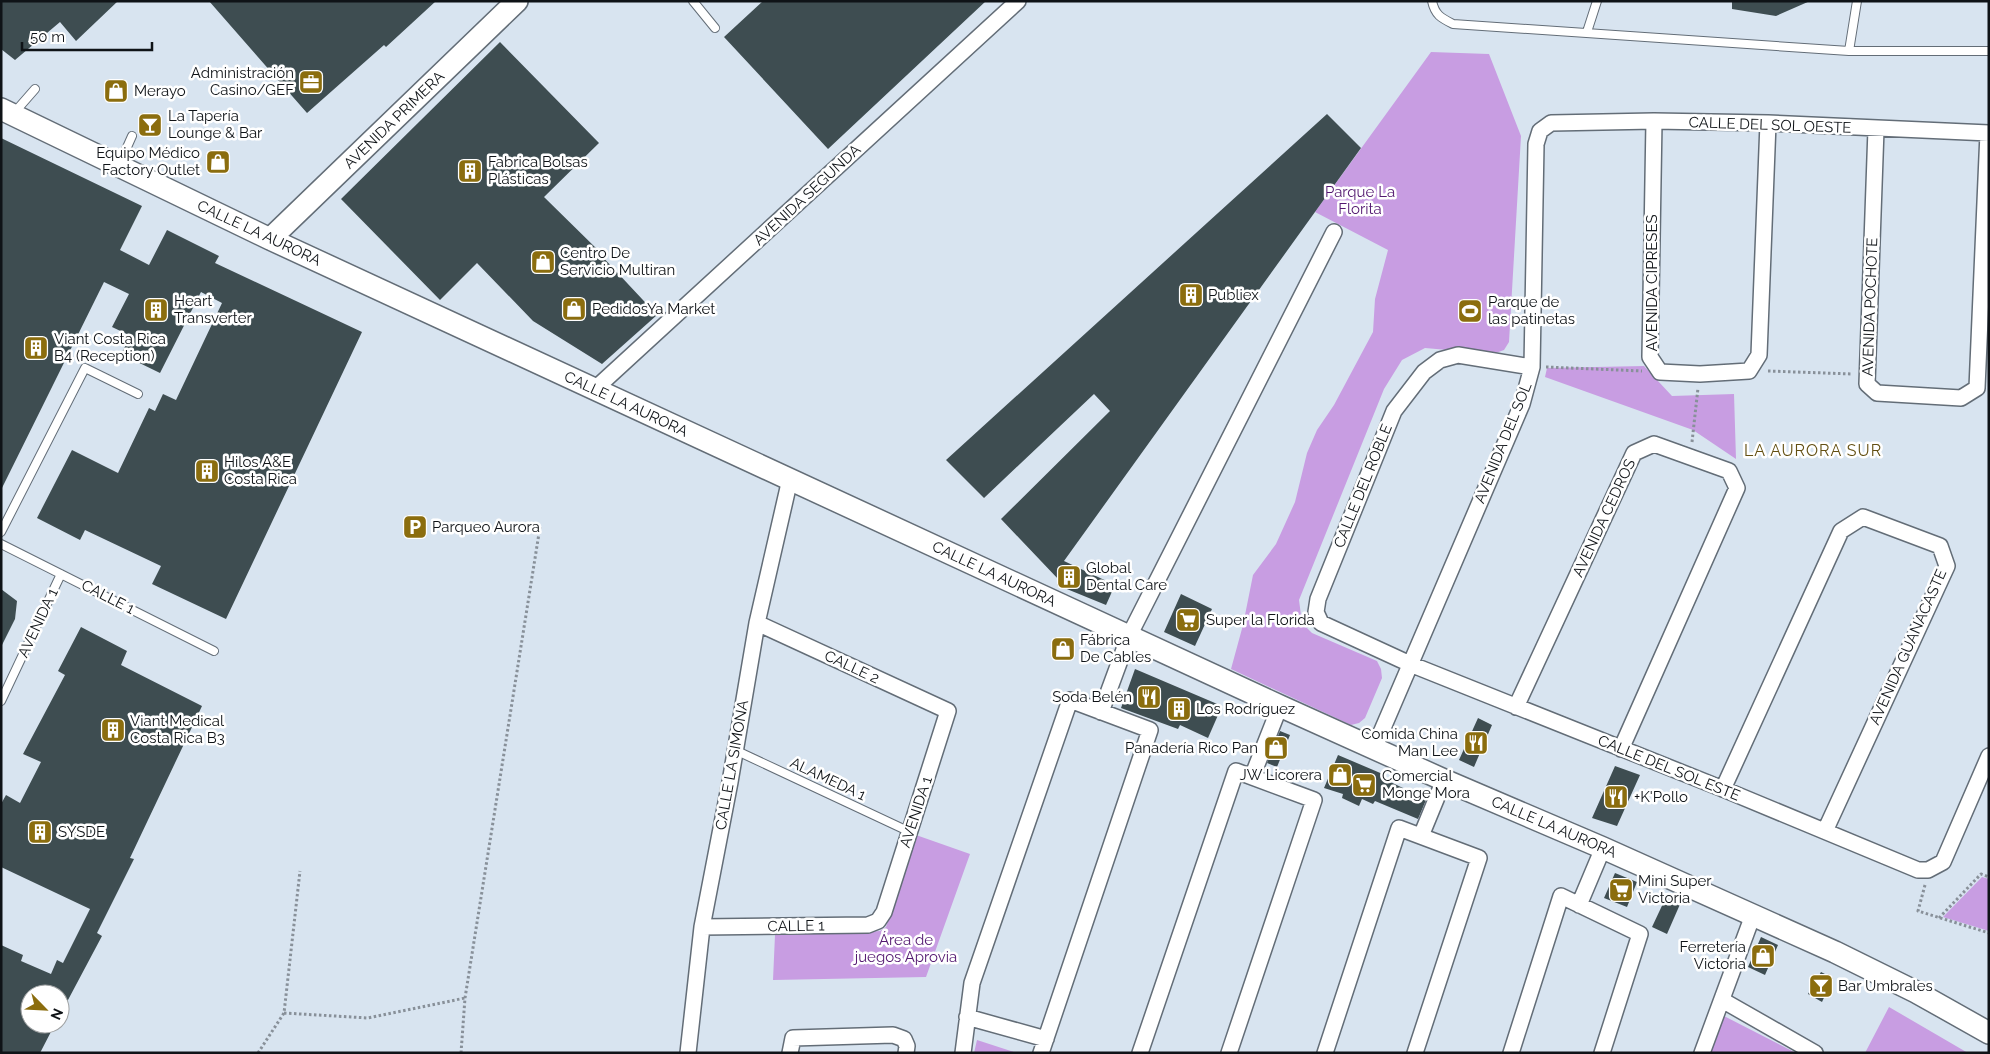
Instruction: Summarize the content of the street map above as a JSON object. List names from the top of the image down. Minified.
{"streets":{"street":["AVENIDA PRIMERA","CALLE DEL SOL OESTE","AVENIDA SEGUNDA","CALLE LA AURORA","AVENIDA CIPRESES","AVENIDA POCHOTE","AVENIDA DEL SOL","CALLE DEL ROBLE","AVENIDA CEDROS","CALLE 1","AVENIDA 1","AVENIDA GUANACASTE","CALLE 2","CALLE LA SIMONA","CALLE DEL SOL ESTE"],"lane":["ALAMEDA 1"]},"crossings":[["AVENIDA PRIMERA","CALLE LA AURORA"],["CALLE DEL SOL OESTE","AVENIDA CIPRESES"],["CALLE DEL SOL OESTE","AVENIDA POCHOTE"],["CALLE DEL SOL OESTE","AVENIDA DEL SOL"],["AVENIDA SEGUNDA","CALLE LA AURORA"],["CALLE LA AURORA","AVENIDA DEL SOL"],["CALLE LA AURORA","CALLE LA SIMONA"],["AVENIDA DEL SOL","CALLE DEL ROBLE"],["AVENIDA DEL SOL","CALLE DEL SOL ESTE"],["CALLE DEL ROBLE","CALLE DEL SOL ESTE"],["AVENIDA CEDROS","CALLE DEL SOL ESTE"],["CALLE 1","AVENIDA 1"],["CALLE 1","CALLE LA SIMONA"],["AVENIDA 1","CALLE 2"],["AVENIDA 1","ALAMEDA 1"],["AVENIDA GUANACASTE","CALLE DEL SOL ESTE"],["CALLE 2","CALLE LA SIMONA"],["CALLE LA SIMONA","ALAMEDA 1"]],"districts":["LA AURORA SUR"],"parks":["Parque La Florita","Área de juegos Aprovia"],"places":{"office":["Administración Casino/GEF"],"shop":["Merayo","Equipo Médico Factory Outlet","Centro De Servicio Multiran","PedidosYa Market","Fábrica De Cables","Panadería Rico Pan","JW Licorera","Ferretería Victoria"],"bar":["La Tapería Lounge & Bar","Bar Umbrales"],"building":["Fabrica Bolsas Plásticas","Publiex","Heart Transverter","Viant Costa Rica B4 (Reception)","Hilos A&E Costa Rica","Global Dental Care","Los Rodríguez","Viant Medical Costa Rica B3","SYSDE"],"sports":["Parque de las patinetas"],"parking":["Parqueo Aurora"],"supermarket":["Super la Florida","Comercial Monge Mora","Mini Super Victoria"],"restaurant":["Soda Belén","Comida China Man Lee","+K'Pollo"]},"scale_bar":"50 m","north":"bottom right"}
